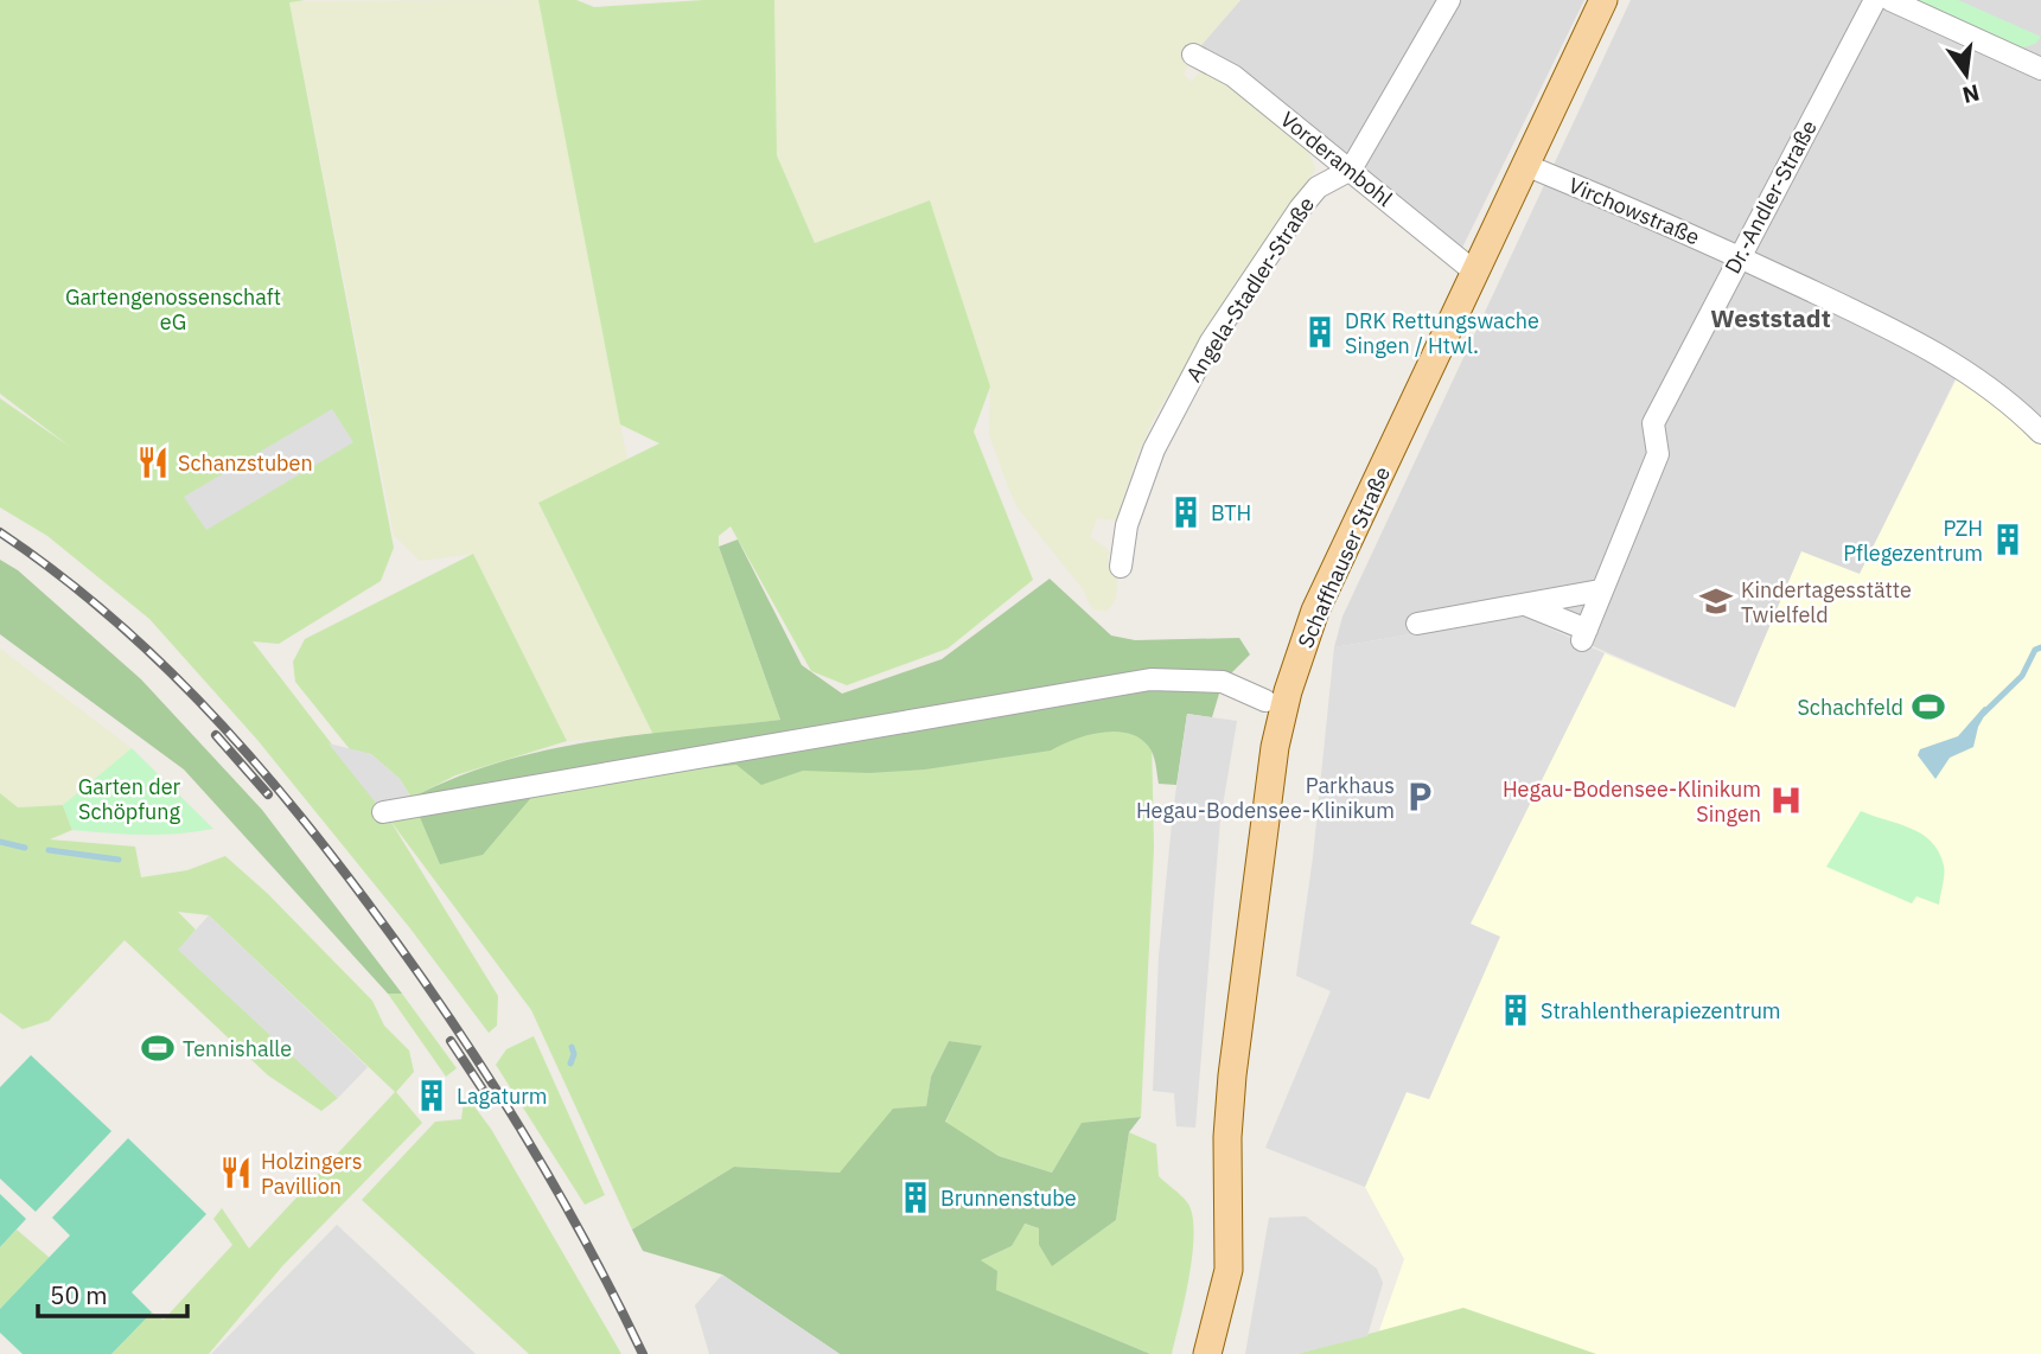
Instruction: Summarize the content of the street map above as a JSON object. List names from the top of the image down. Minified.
{"streets":{"main road":["Schaffhauser Straße"],"street":["Vorderambohl","Dr.-Andler-Straße","Virchowstraße","Angela-Stadler-Straße"]},"crossings":[["Vorderambohl","Angela-Stadler-Straße"],["Vorderambohl","Schaffhauser Straße"],["Dr.-Andler-Straße","Virchowstraße"],["Virchowstraße","Schaffhauser Straße"]],"districts":["Weststadt"],"parks":["Gartengenossenschaft eG","Garten der Schöpfung"],"places":{"building":["DRK Rettungswache Singen / Htwl.","BTH","PZH Pflegezentrum","Strahlentherapiezentrum","Lagaturm","Brunnenstube"],"restaurant":["Schanzstuben","Holzingers Pavillion"],"school or university":["Kindertagesstätte Twielfeld"],"sports":["Schachfeld","Tennishalle"],"parking":["Parkhaus Hegau-Bodensee-Klinikum"],"hospital":["Hegau-Bodensee-Klinikum Singen"]},"scale_bar":"50 m","north":"bottom"}
